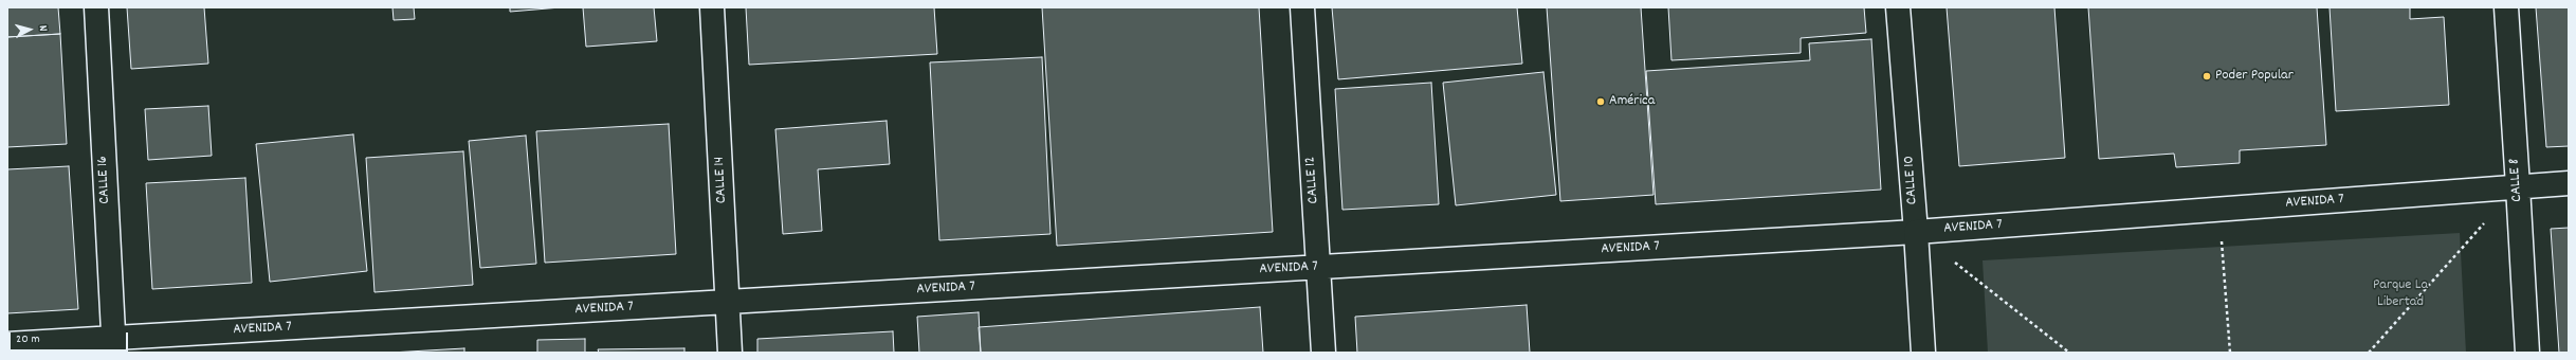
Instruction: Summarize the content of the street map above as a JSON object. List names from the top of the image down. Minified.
{"streets":{"street":["CALLE 16","CALLE 14","CALLE 12","CALLE 10","CALLE 8","AVENIDA 7"]},"crossings":[["CALLE 16","AVENIDA 7"],["CALLE 14","AVENIDA 7"],["CALLE 12","AVENIDA 7"],["CALLE 10","AVENIDA 7"],["CALLE 8","AVENIDA 7"]],"parks":["Parque La Libertad"],"places":["Poder Popular","América"],"scale_bar":"20 m","north":"right"}
